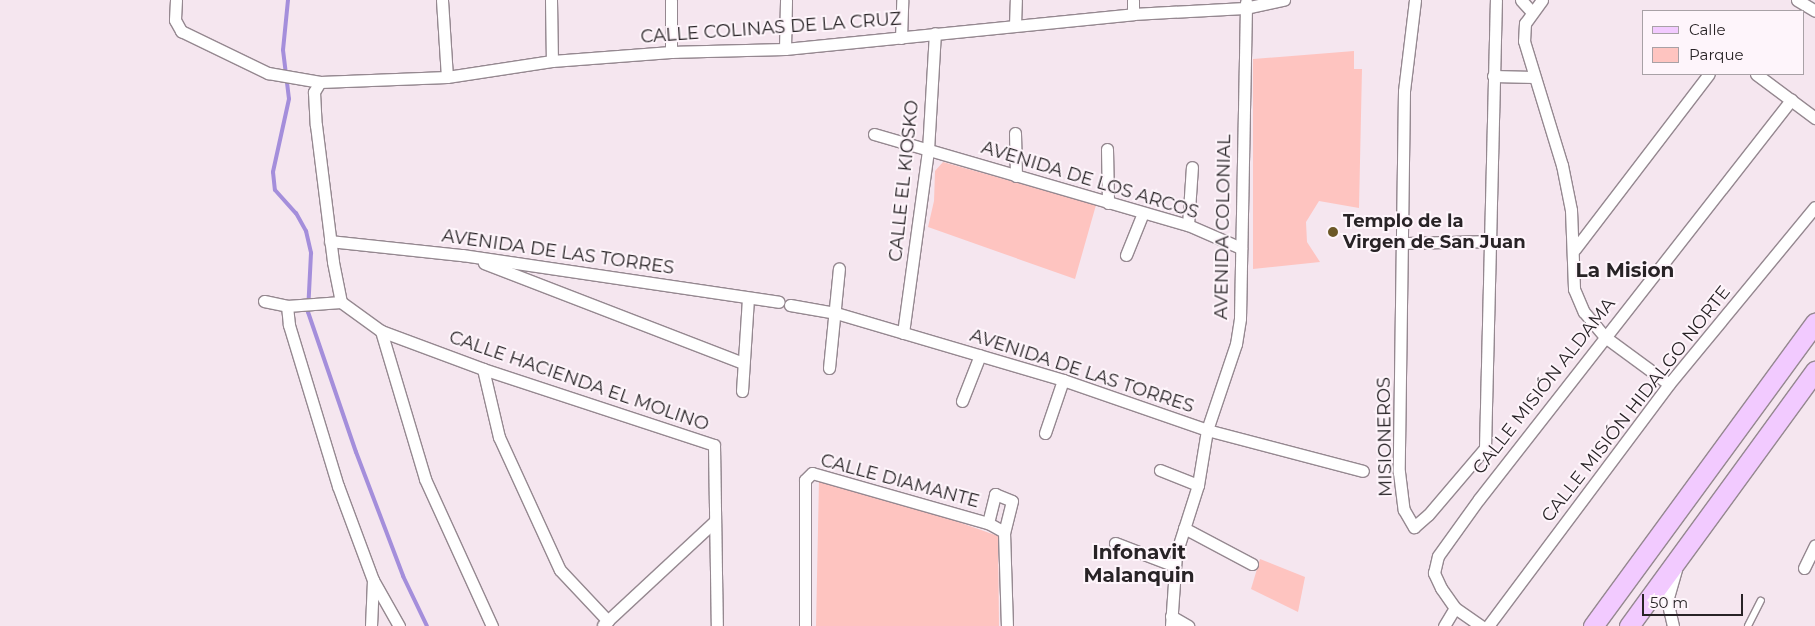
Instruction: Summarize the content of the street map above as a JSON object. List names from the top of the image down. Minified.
{"streets":{"street":["CALLE COLINAS DE LA CRUZ","AVENIDA DE LOS ARCOS","CALLE EL KIOSKO","AVENIDA COLONIAL","AVENIDA DE LAS TORRES","CALLE HACIENDA EL MOLINO","CALLE MISIÓN ALDAMA","CALLE MISIÓN HIDALGO NORTE","MISIONEROS","CALLE DIAMANTE"]},"crossings":[["CALLE COLINAS DE LA CRUZ","CALLE EL KIOSKO"],["CALLE COLINAS DE LA CRUZ","AVENIDA COLONIAL"],["AVENIDA DE LOS ARCOS","CALLE EL KIOSKO"],["AVENIDA DE LOS ARCOS","AVENIDA COLONIAL"],["CALLE EL KIOSKO","AVENIDA DE LAS TORRES"],["AVENIDA COLONIAL","AVENIDA DE LAS TORRES"]],"districts":["La Mision","Infonavit Malanquin"],"places":["Templo de la Virgen de San Juan"],"legend":["Calle","Parque"],"scale_bar":"50 m"}
